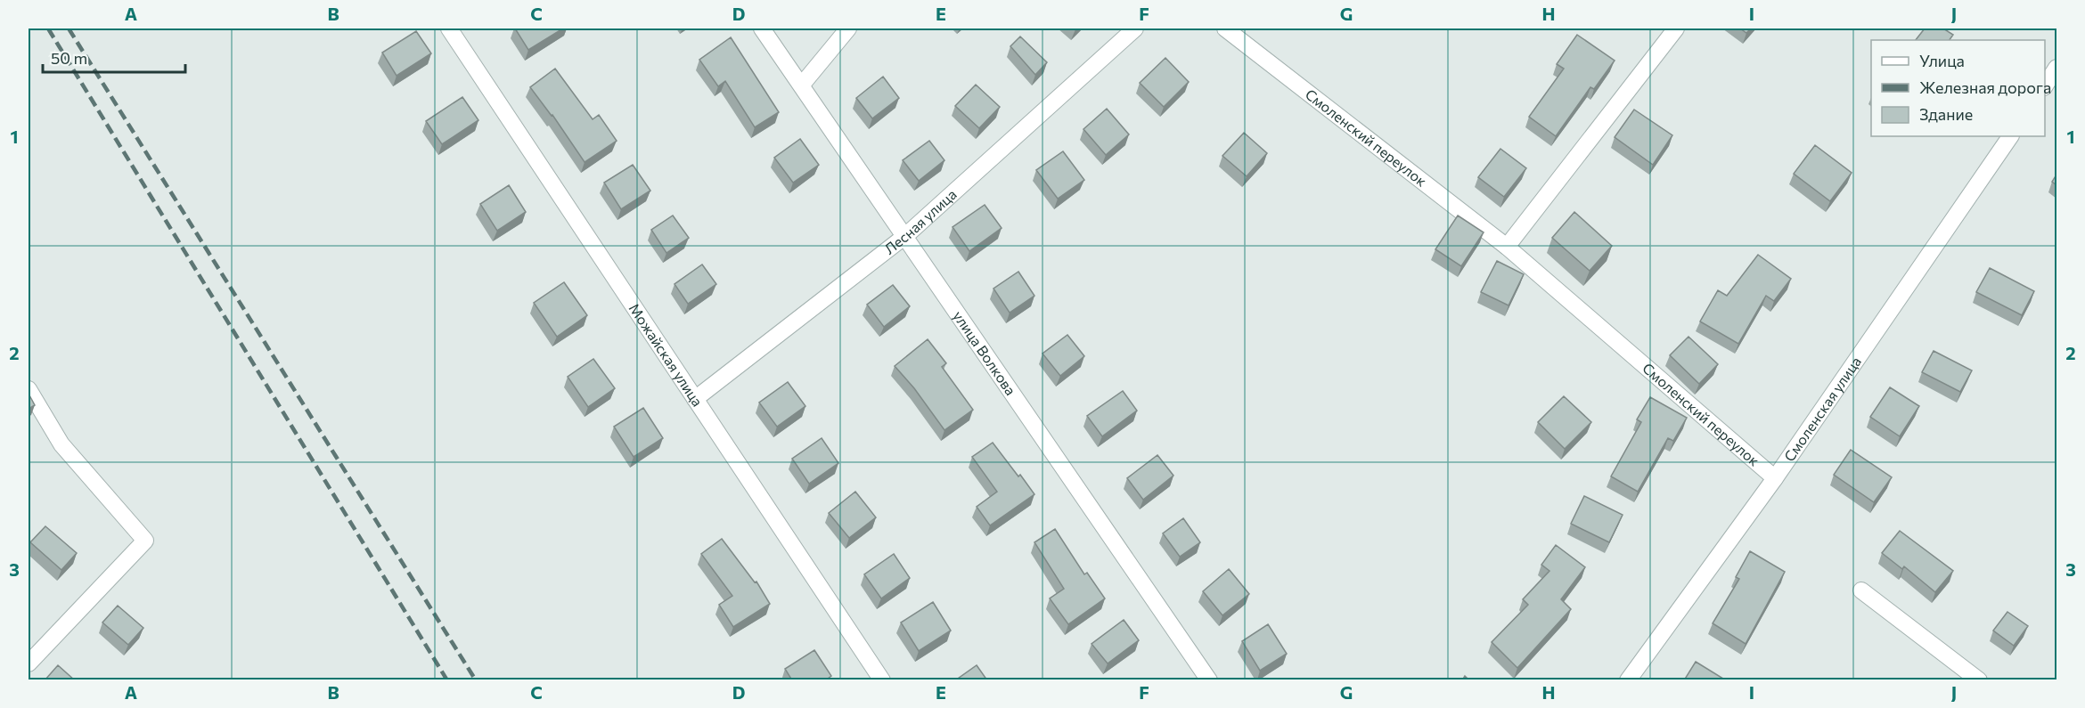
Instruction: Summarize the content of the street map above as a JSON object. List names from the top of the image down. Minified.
{"streets":{"street":["Смоленский переулок","Лесная улица","улица Волкова","Можайская улица","Смоленская улица"]},"crossings":[["Смоленский переулок","Смоленская улица"],["Лесная улица","улица Волкова"],["Лесная улица","Можайская улица"]],"legend":["Улица","Железная дорога","Здание"],"scale_bar":"50 m","grid":{"columns":["A","B","C","D","E","F","G","H","I","J"],"rows":["1","2","3"]}}
